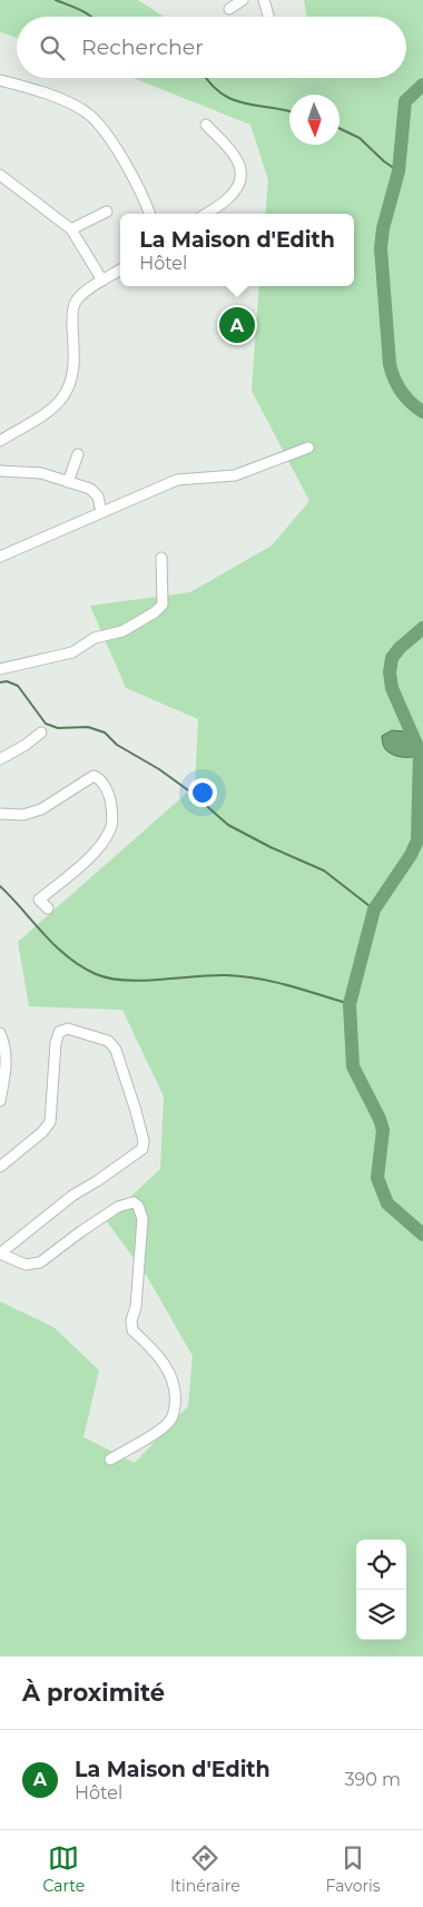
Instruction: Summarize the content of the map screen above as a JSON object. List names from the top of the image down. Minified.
{"north":"bottom","page":{"search":"Rechercher","popup":["La Maison d'Edith","Hôtel"],"pins":"A","heading":"À proximité","list":[{"mark":"A","name":"La Maison d'Edith","note":"Hôtel","value":"390 m"}],"nav":["Carte","Itinéraire","Favoris"]}}
